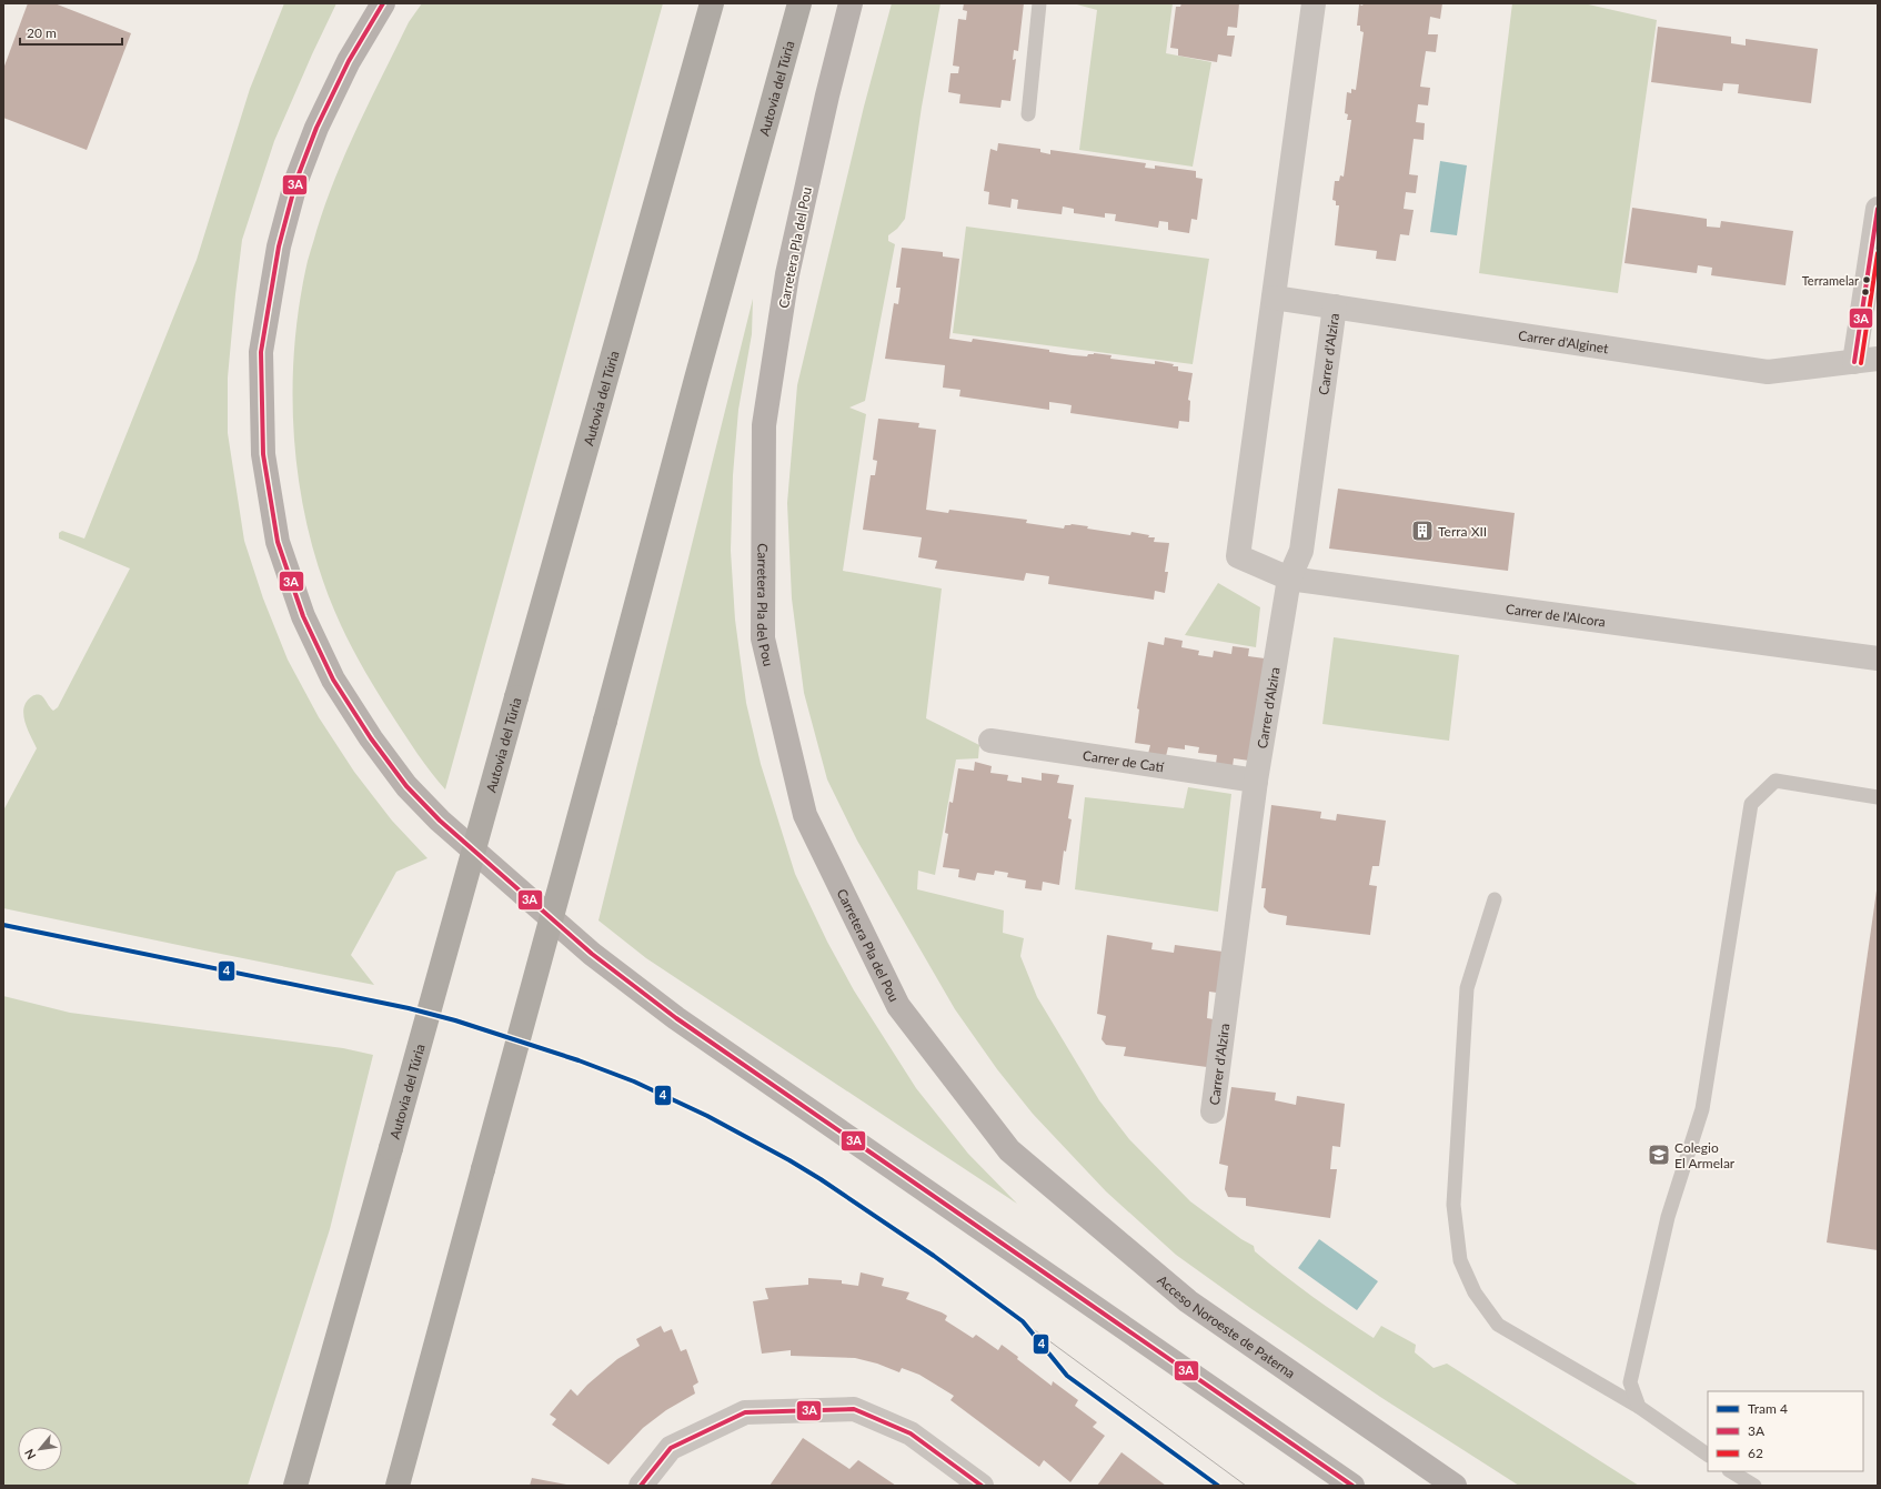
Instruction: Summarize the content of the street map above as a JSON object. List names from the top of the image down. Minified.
{"streets":{"highway":["Autovia del Túria"],"main road":["Carretera Pla del Pou","Acceso Noroeste de Paterna"],"street":["Carrer d'Alginet","Carrer d'Alzira","Carrer de l'Alcora","Carrer de Catí"]},"crossings":[["Carretera Pla del Pou","Acceso Noroeste de Paterna"],["Carrer d'Alginet","Carrer d'Alzira"],["Carrer d'Alginet","Carrer de l'Alcora"],["Carrer d'Alzira","Carrer de l'Alcora"],["Carrer d'Alzira","Carrer de Catí"]],"places":{"other":["Terramelar"],"building":["Terra XII"],"school or university":["Colegio El Armelar"]},"lines":["transit line 3A","transit line 62","tram line 4"],"legend":["Tram 4","3A","62"],"scale_bar":"20 m","north":"bottom left"}
